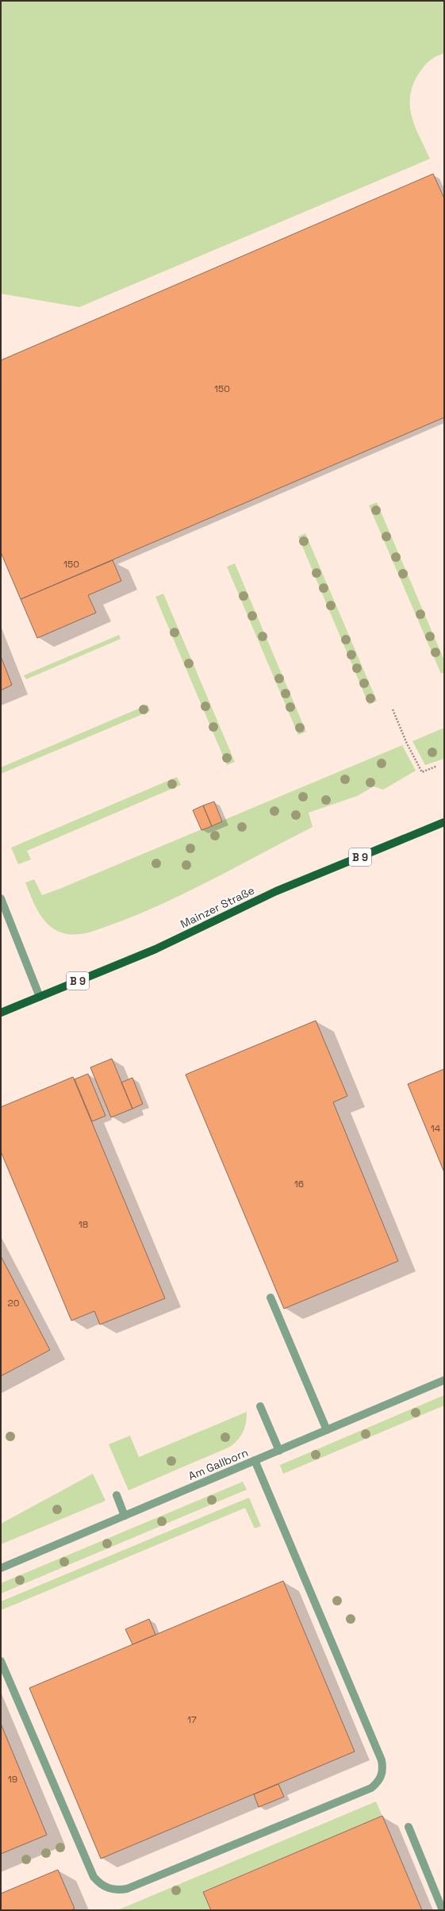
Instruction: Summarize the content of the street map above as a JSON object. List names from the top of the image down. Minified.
{"streets":{"main road":["B 9","Mainzer Straße"],"street":["Am Gallborn"]},"house_numbers":["150","150","14","16","18","20","17","19"]}
